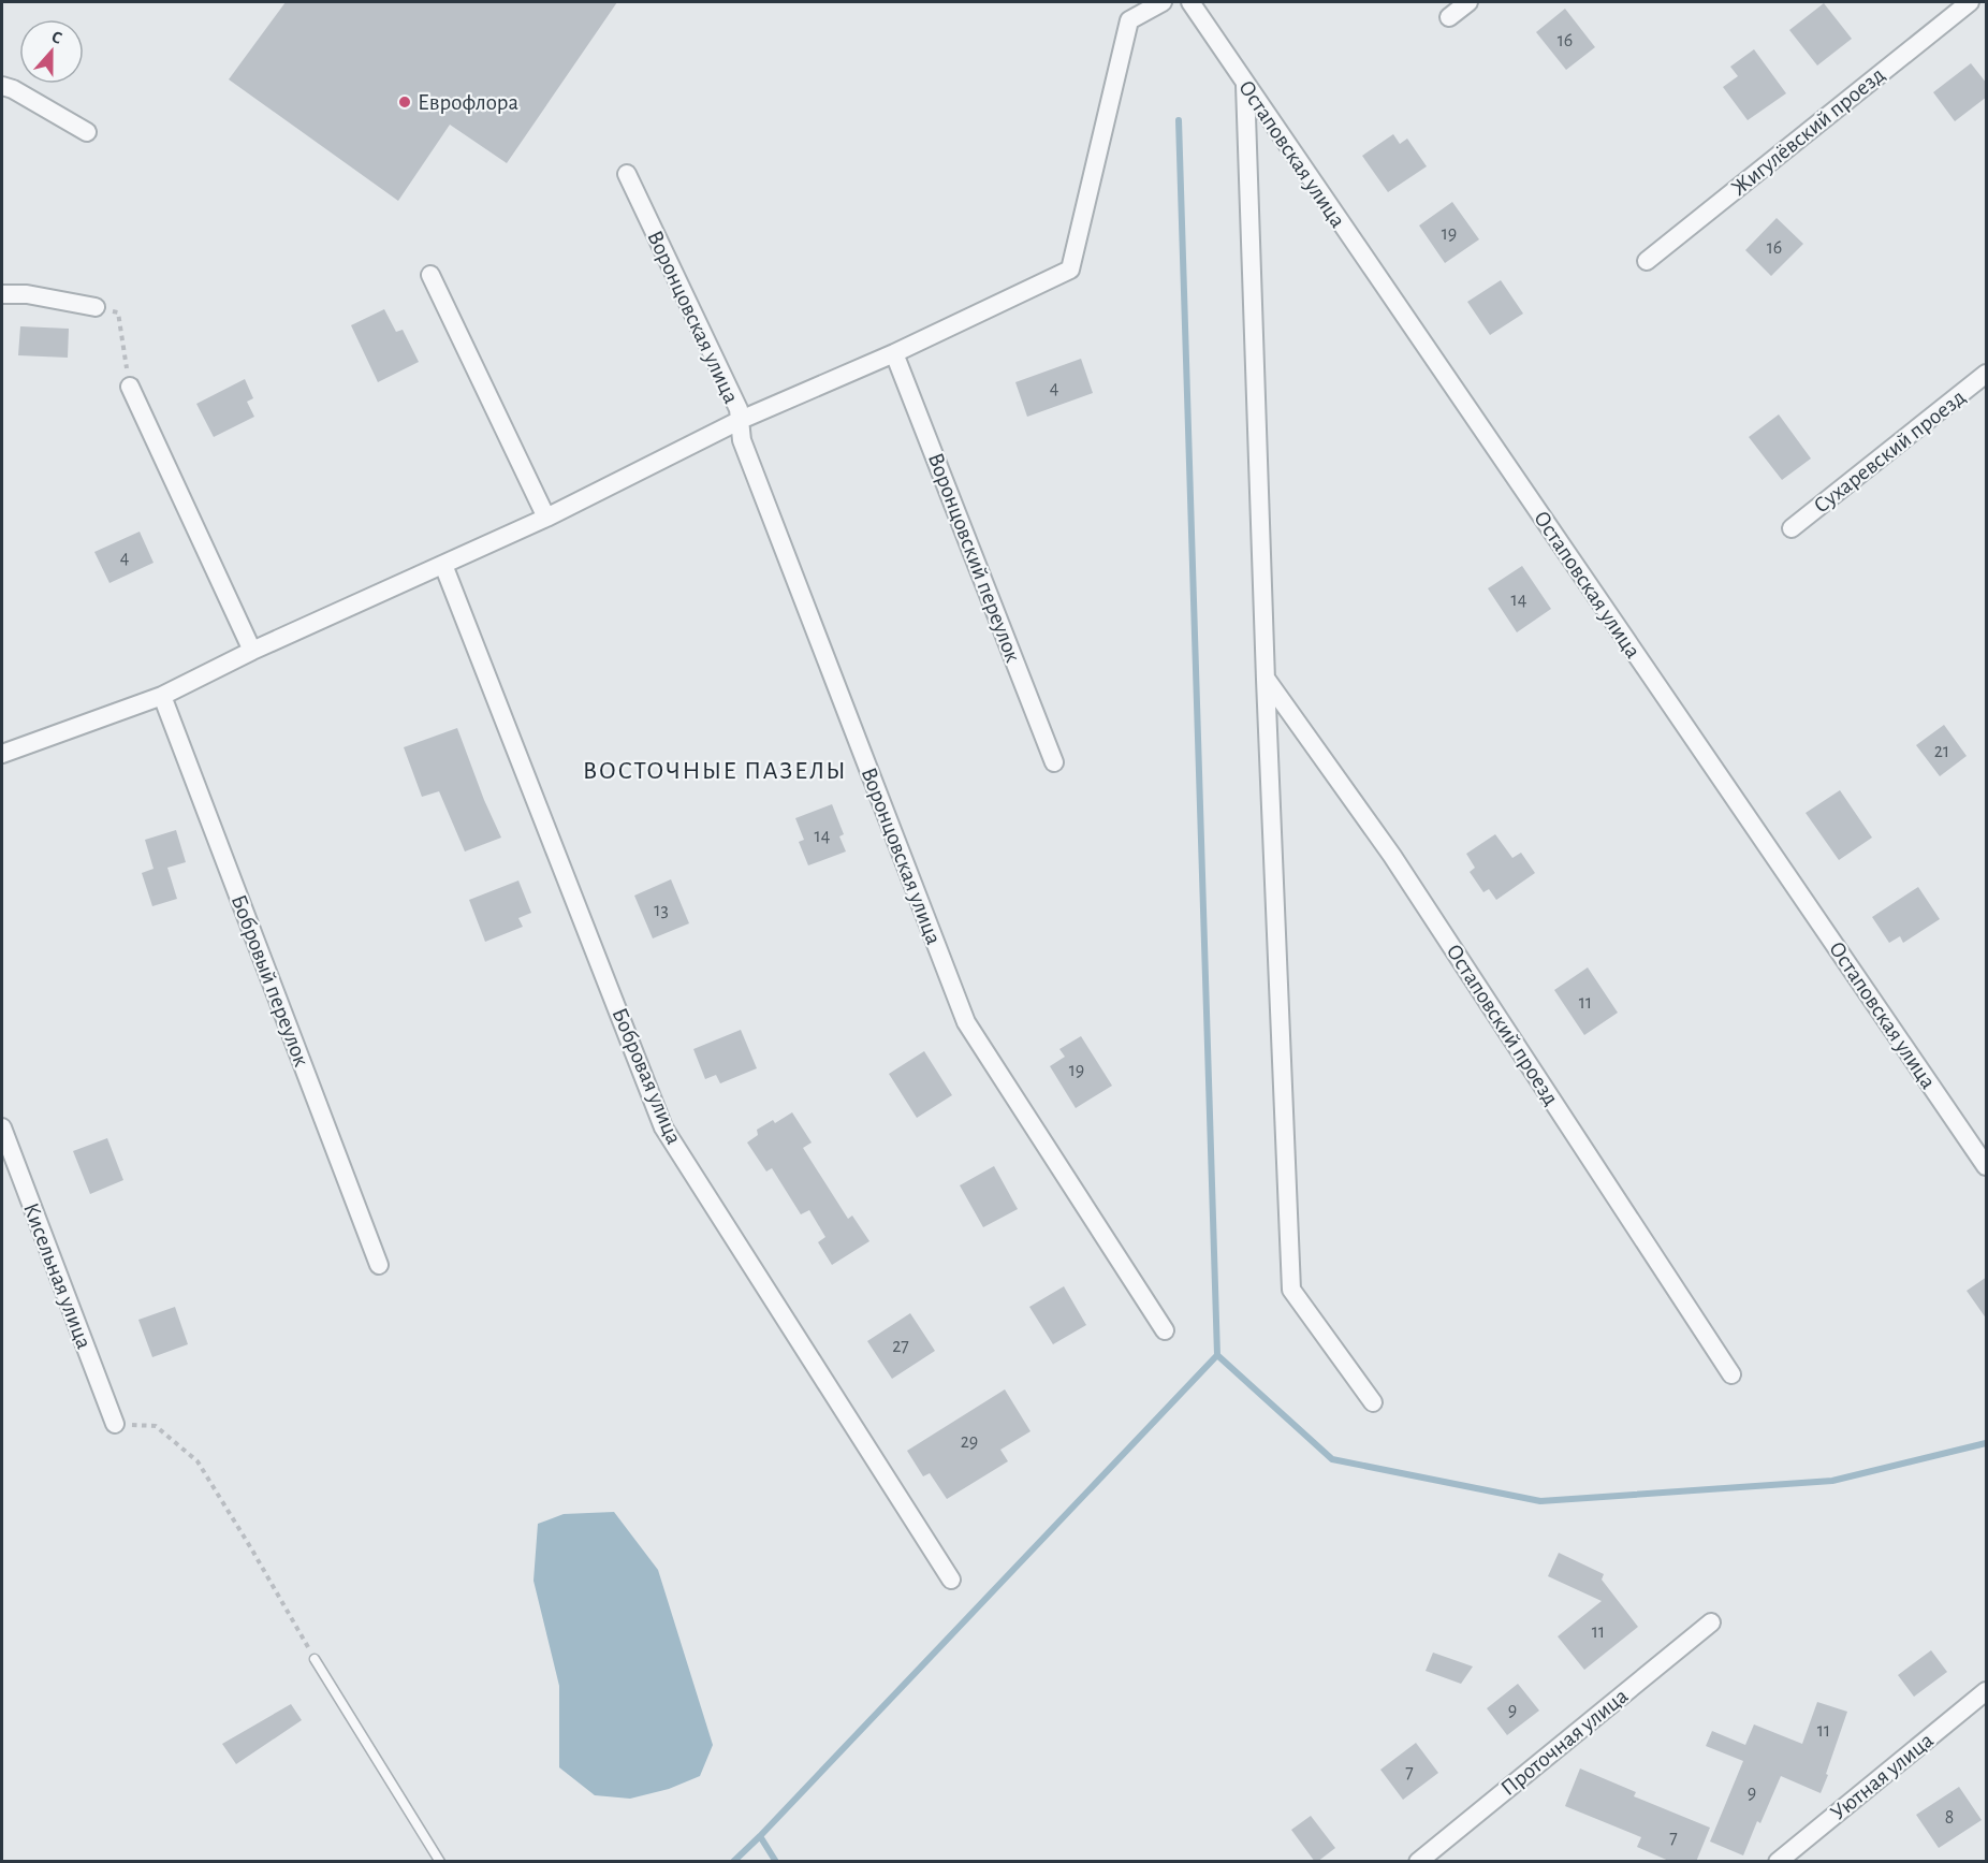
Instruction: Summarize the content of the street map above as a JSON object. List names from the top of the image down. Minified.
{"streets":{"street":["Жигулёвский проезд","Остаповская улица","Воронцовская улица","Сухаревский проезд","Воронцовский переулок","Бобровый переулок","Остаповский проезд","Бобровая улица","Кисельная улица","Проточная улица","Уютная улица"]},"districts":["ВОСТОЧНЫЕ ПАЗЕЛЫ"],"places":["Еврофлора"],"house_numbers":["16","19","16","4","4","14","21","14","13","11","19","27","29","11","9","11","7","9","8","7"],"north":"top"}
